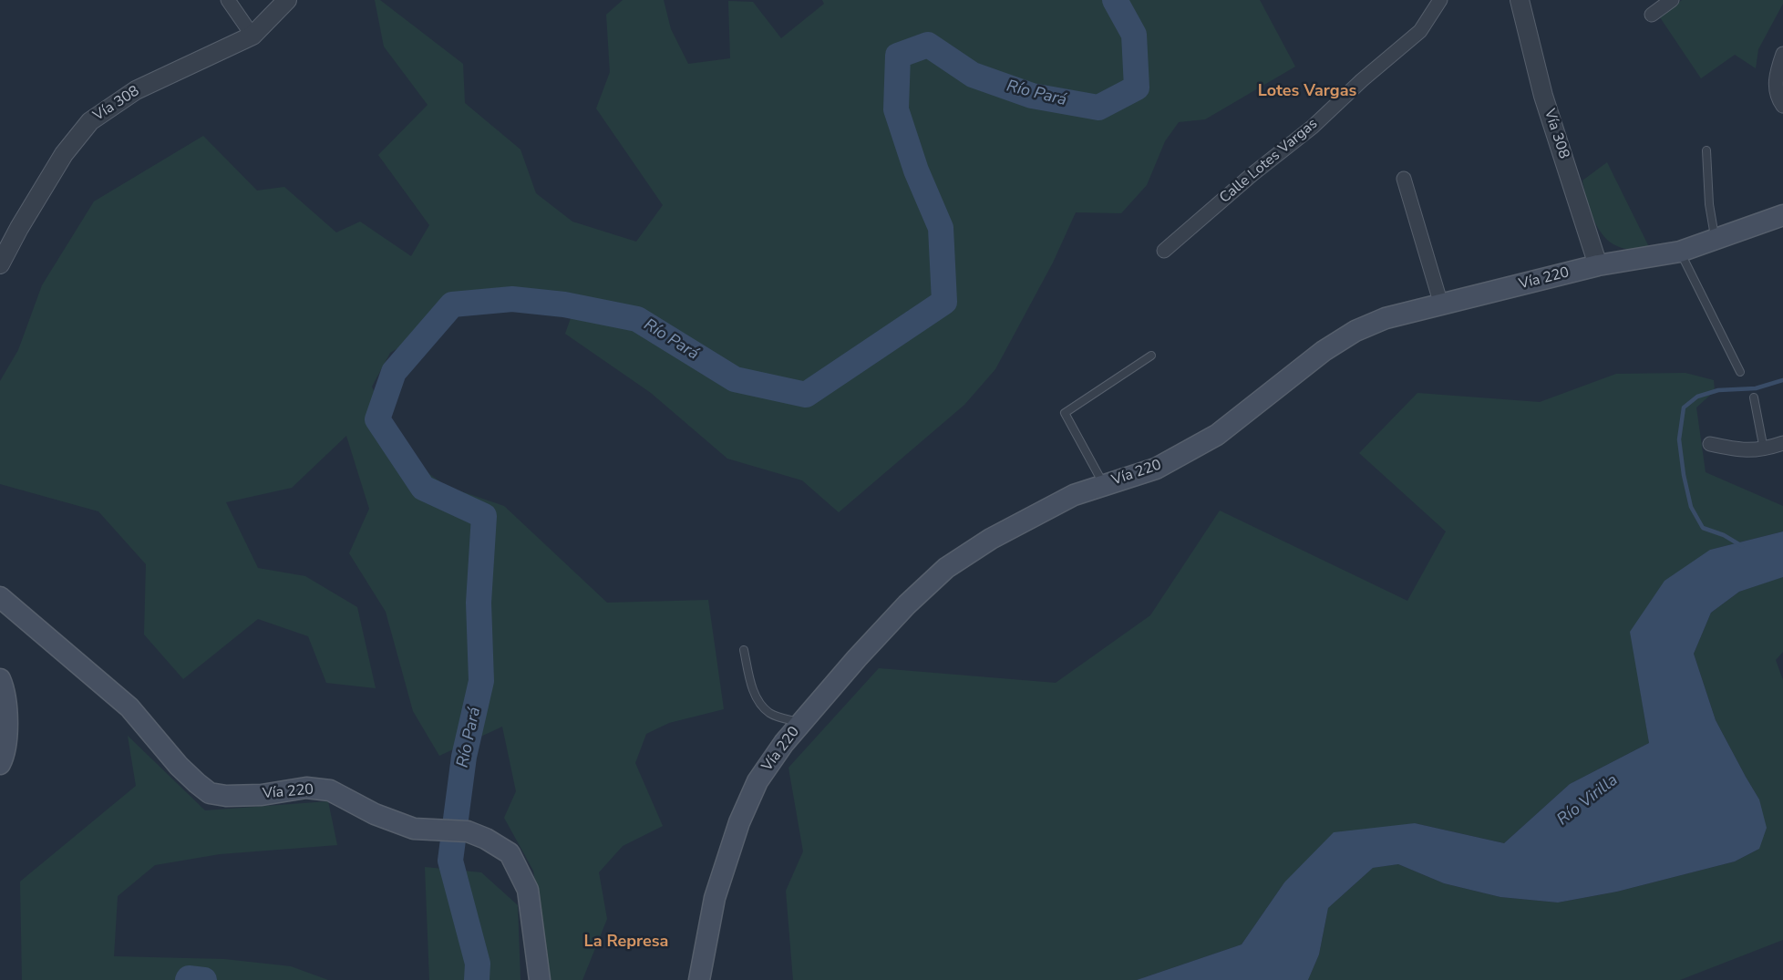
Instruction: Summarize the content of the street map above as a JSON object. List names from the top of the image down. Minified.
{"streets":{"main road":["Vía 220"],"street":["Vía 308","Calle Lotes Vargas"]},"crossings":[["Vía 308","Vía 220"]],"districts":["Lotes Vargas","La Represa"],"water":["Río Pará","Río Virilla"]}
